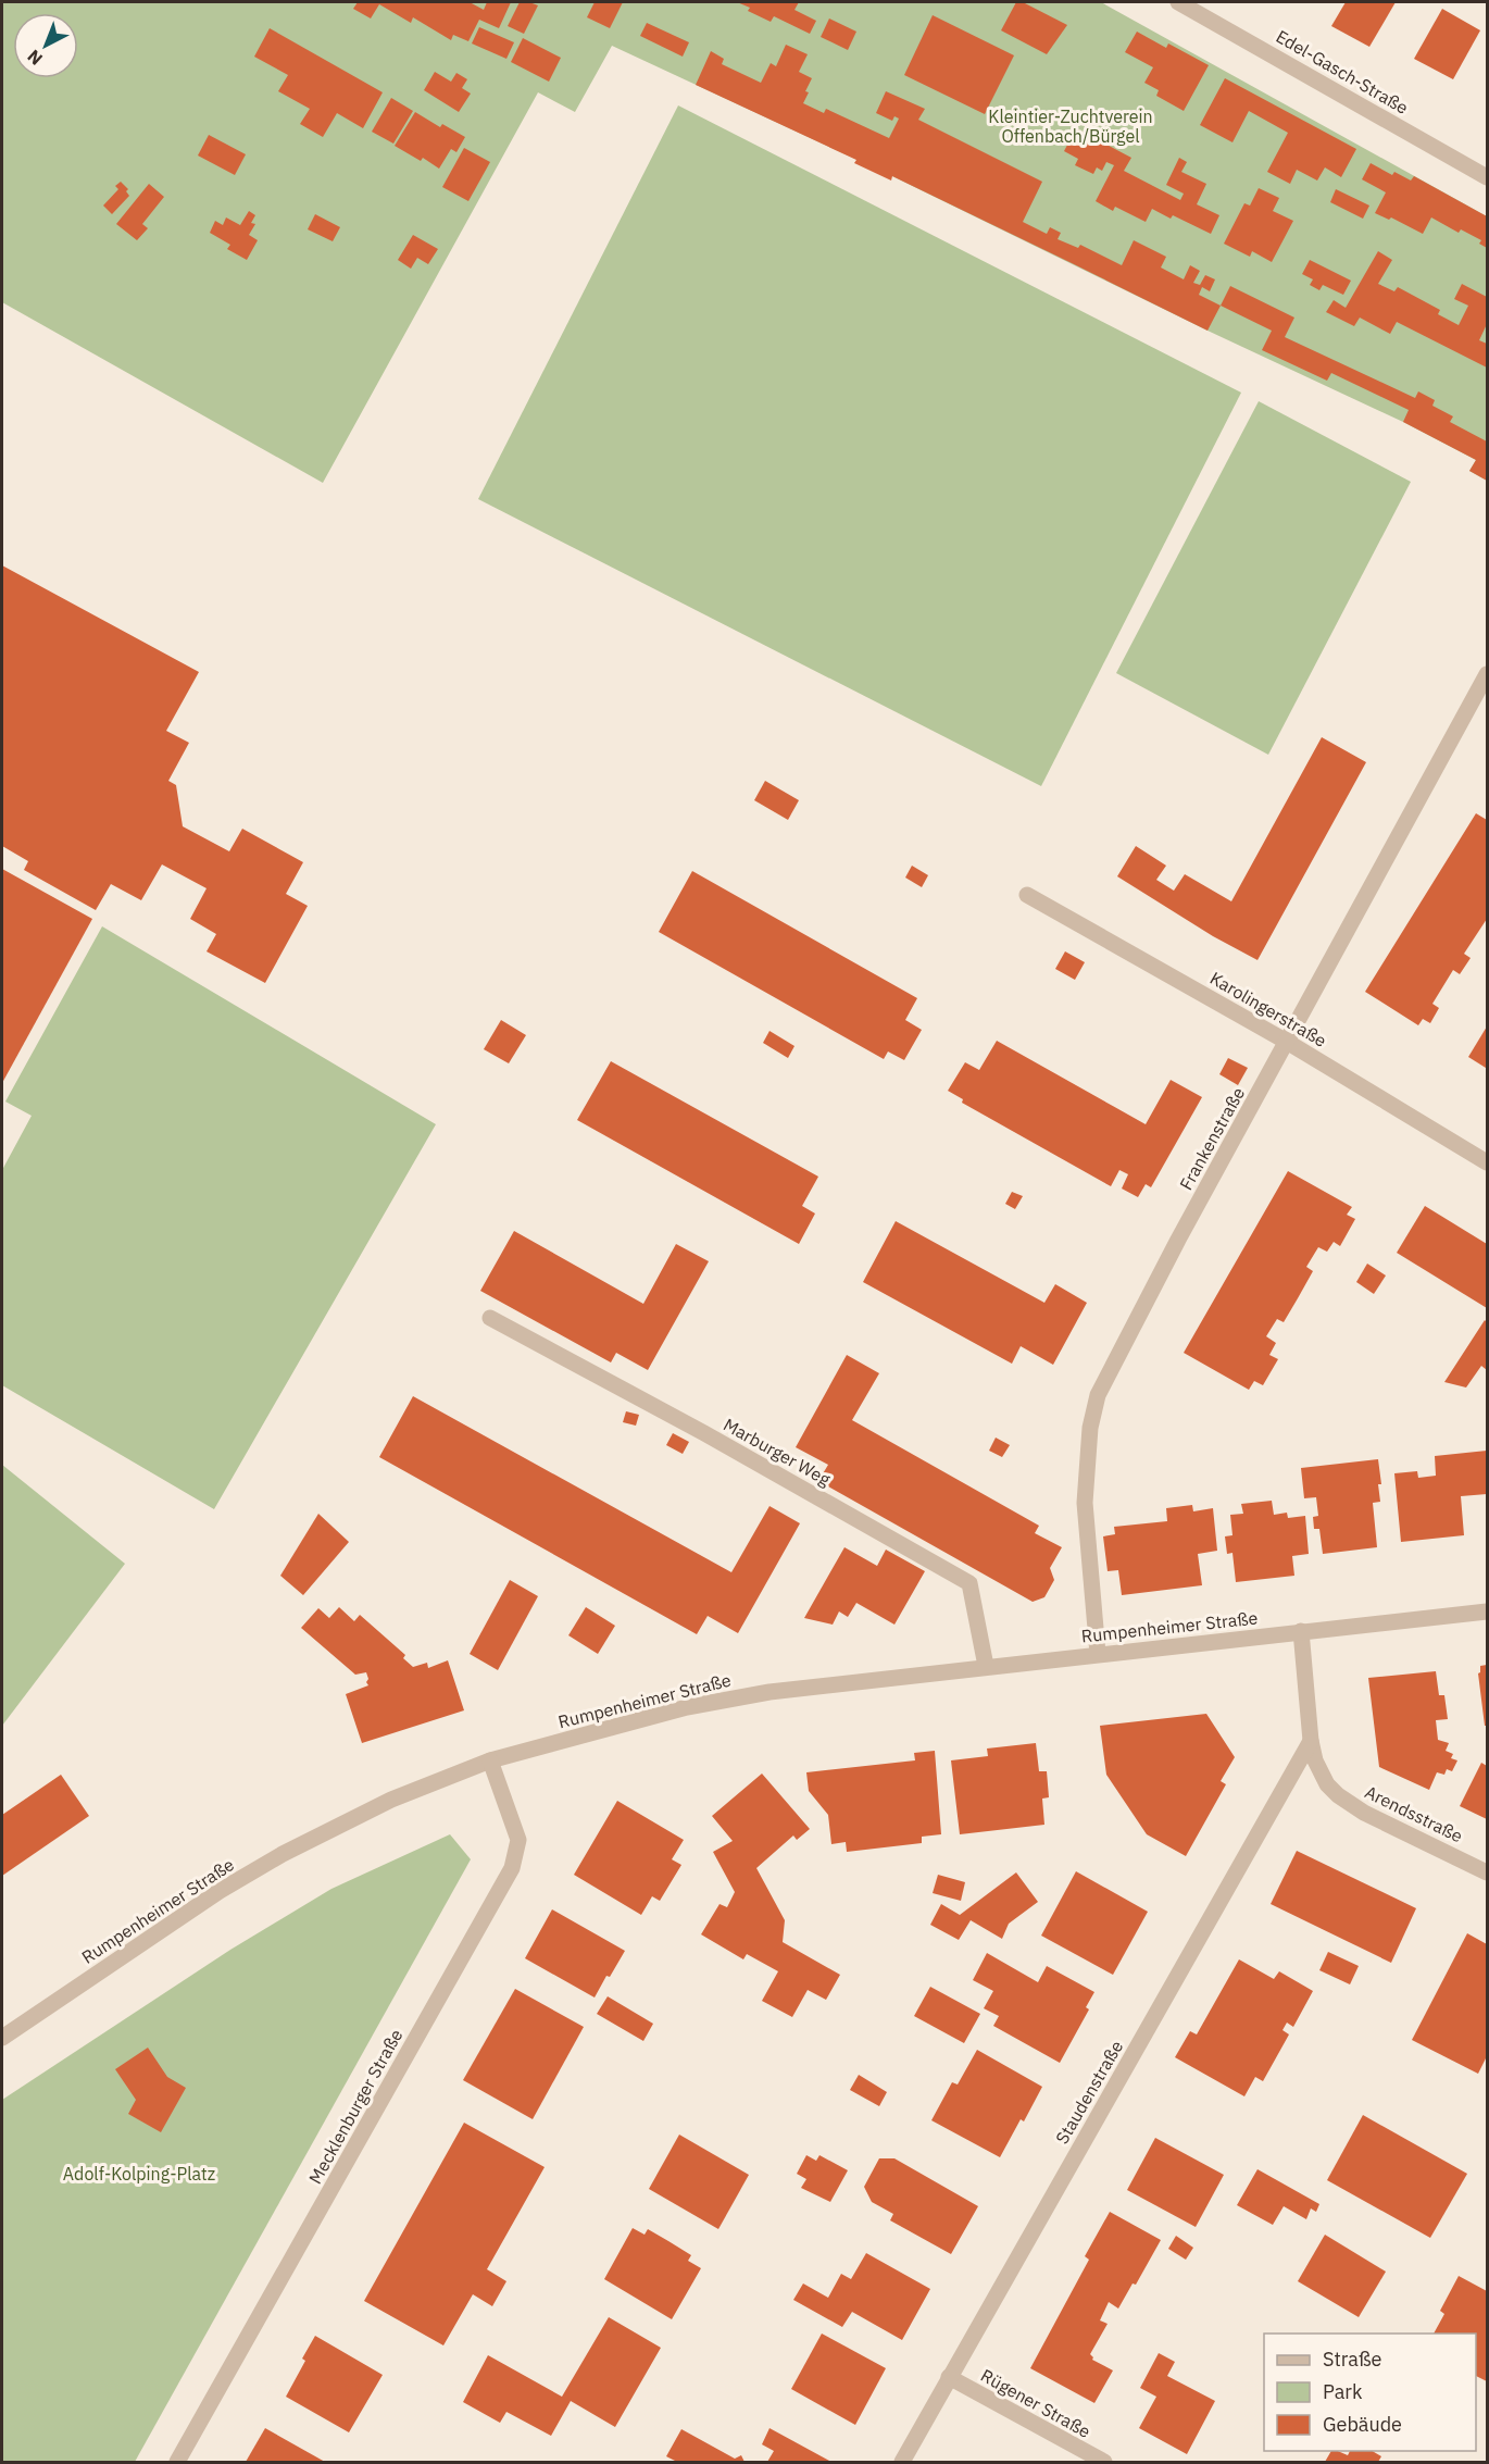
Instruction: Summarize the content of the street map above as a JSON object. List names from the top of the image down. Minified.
{"streets":{"street":["Edel-Gasch-Straße","Karolingerstraße","Frankenstraße","Marburger Weg","Rumpenheimer Straße","Arendsstraße","Staudenstraße","Mecklenburger Straße","Rügener Straße"]},"crossings":[["Karolingerstraße","Frankenstraße"],["Frankenstraße","Rumpenheimer Straße"],["Marburger Weg","Rumpenheimer Straße"],["Rumpenheimer Straße","Arendsstraße"],["Rumpenheimer Straße","Mecklenburger Straße"],["Arendsstraße","Staudenstraße"],["Staudenstraße","Rügener Straße"]],"parks":["Kleintier-Zuchtverein Offenbach/Bürgel","Adolf-Kolping-Platz"],"legend":["Straße","Park","Gebäude"],"north":"bottom left"}
